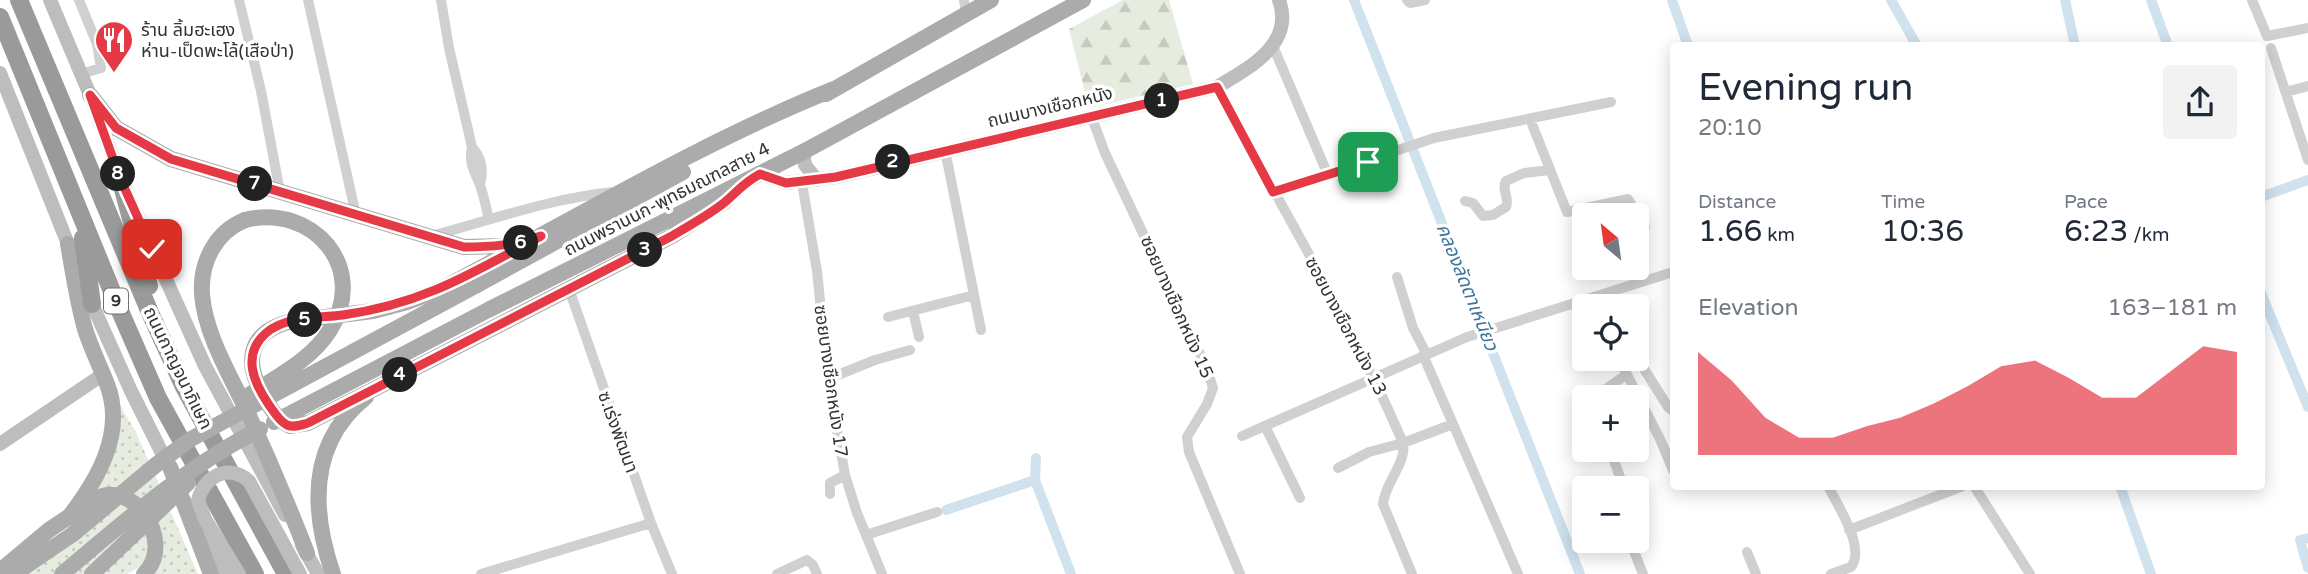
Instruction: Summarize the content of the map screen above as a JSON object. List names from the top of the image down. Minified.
{"streets":{"highway":["9","ถนนกาญจนาภิเษก"],"main road":["ถนนบางเชือกหนัง","ถนนพรานนก-พุทธมณฑลสาย 4"],"street":["ซอยบางเชือกหนัง 15","ซอยบางเชือกหนัง 13","ซอยบางเชือกหนัง 17","ซ.เร่งพัฒนา"]},"crossings":[["ถนนบางเชือกหนัง","ถนนพรานนก-พุทธมณฑลสาย 4"],["ถนนบางเชือกหนัง","ซอยบางเชือกหนัง 15"],["ถนนบางเชือกหนัง","ซอยบางเชือกหนัง 13"],["ถนนบางเชือกหนัง","ซอยบางเชือกหนัง 17"]],"water":["คลองลัดตาเหนียว"],"places":{"restaurant":["ร้าน ลิ้มฮะเฮง ห่าน-เป็ดพะโล้(เสือป่า)"]},"north":"top left","page":{"heading":["Evening run","20:10"],"pins":["1","2","8","7","6","3","5","4"],"stats":[["Distance","1.66 km"],["Time","10:36"],["Pace","6:23 /km"]],"map_buttons":["+","−"],"chart":["Elevation","163–181 m"]}}
